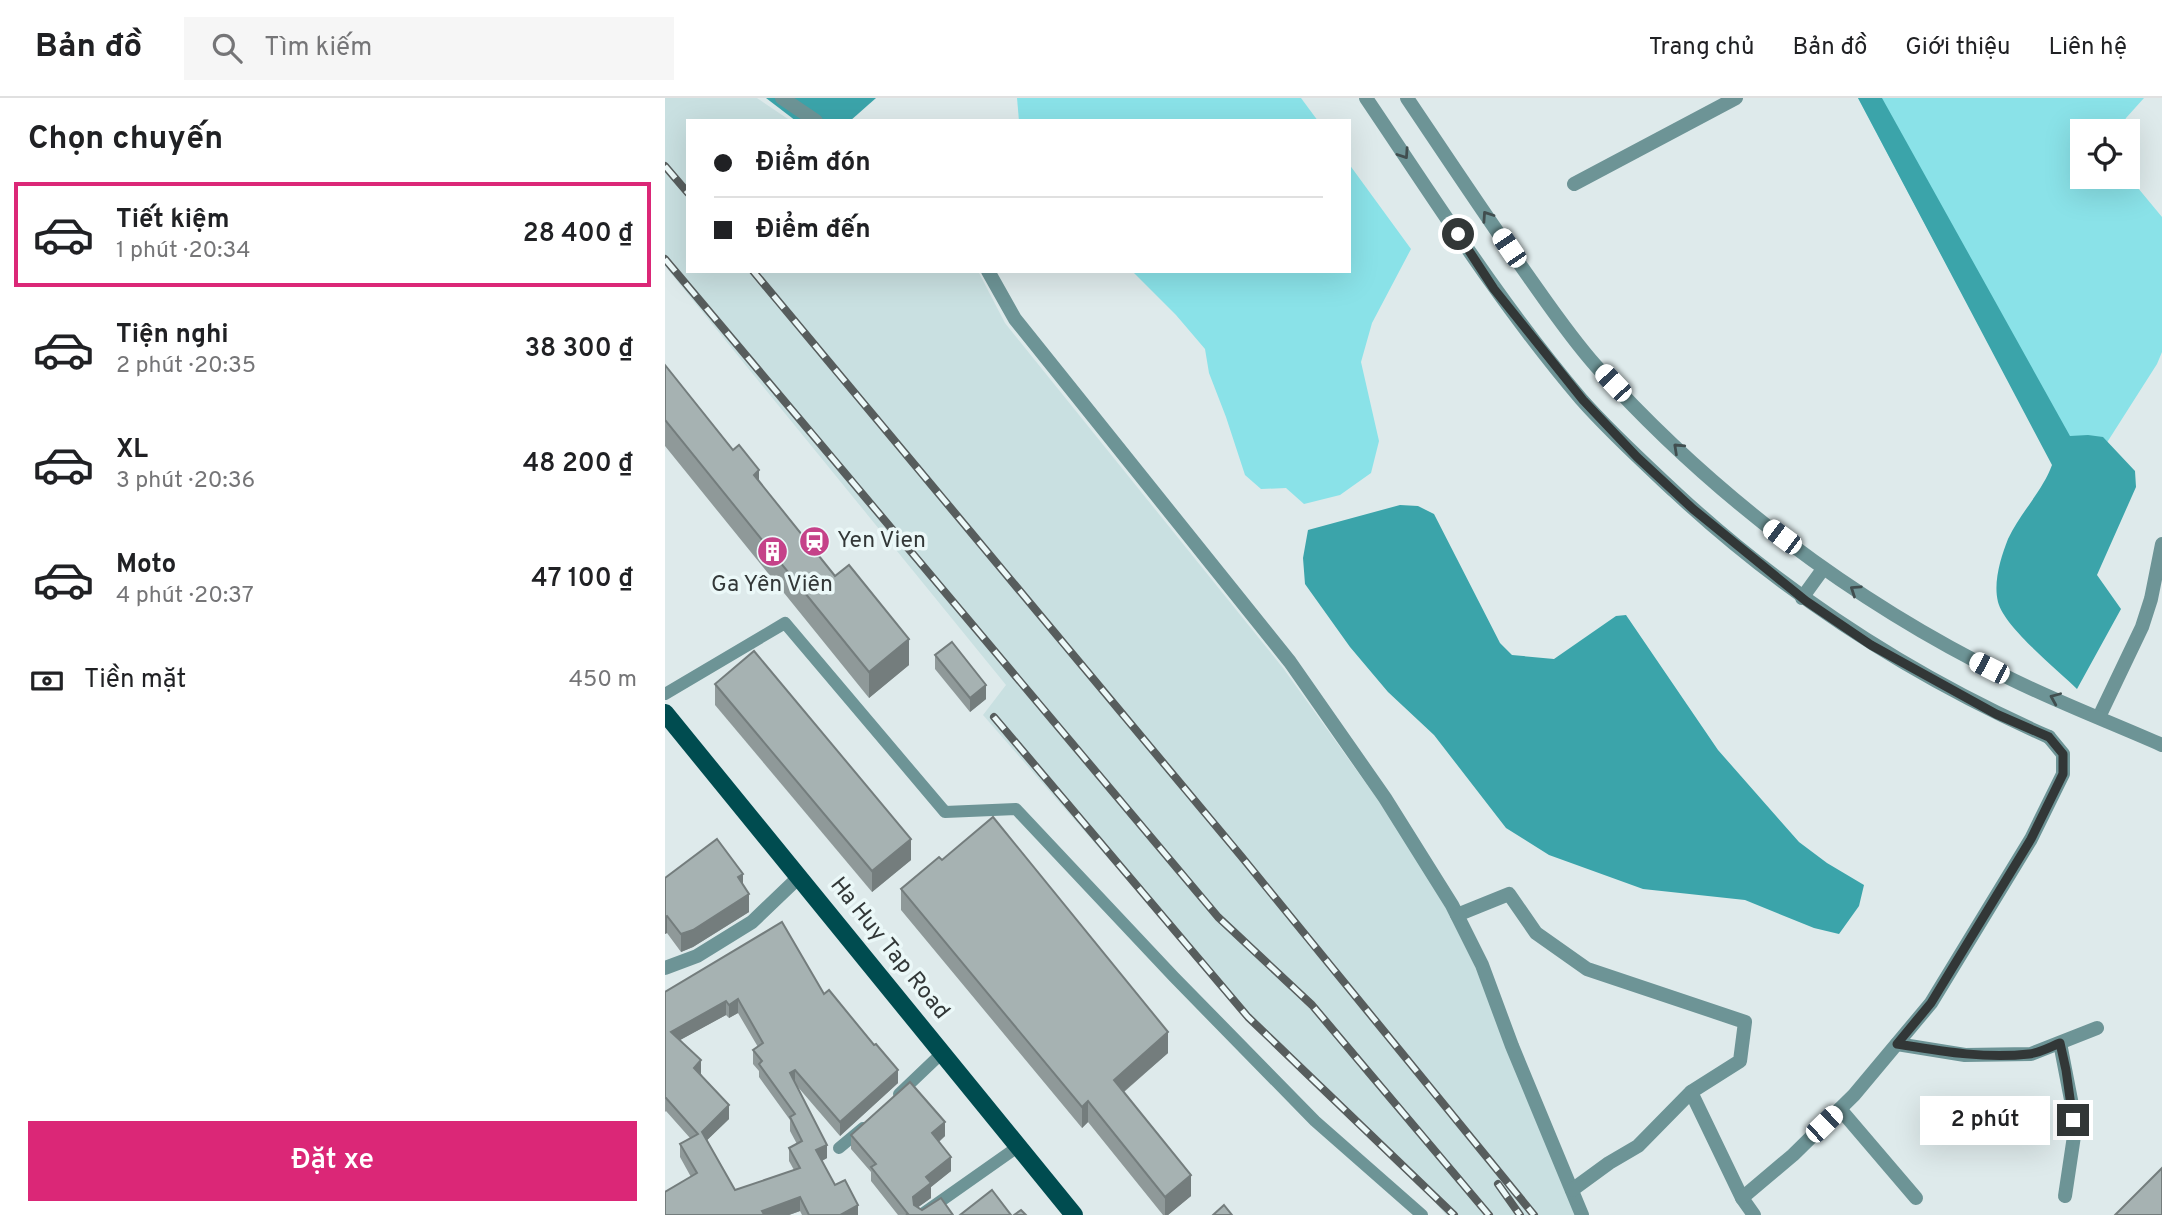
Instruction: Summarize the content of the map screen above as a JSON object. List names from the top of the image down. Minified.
{"streets":{"main road":["Ha Huy Tap Road"]},"places":{"station":["Yen Vien"],"building":["Ga Yên Viên"]},"page":{"header":"Bản đồ","search":"Tìm kiếm","nav":["Trang chủ","Bản đồ","Giới thiệu","Liên hệ"],"heading":"Chọn chuyến","banner":["Điểm đón","Điểm đến"],"list":[{"name":"Tiết kiệm","note":"1 phút · 20:34","value":"28 400 ₫"},{"name":"Tiện nghi","note":"2 phút · 20:35","value":"38 300 ₫"},{"name":"XL","note":"3 phút · 20:36","value":"48 200 ₫"},{"name":"Moto","note":"4 phút · 20:37","value":"47 100 ₫"}],"pay":["Tiền mặt","450 m"],"bubble":"2 phút","buttons":"Đặt xe"}}
